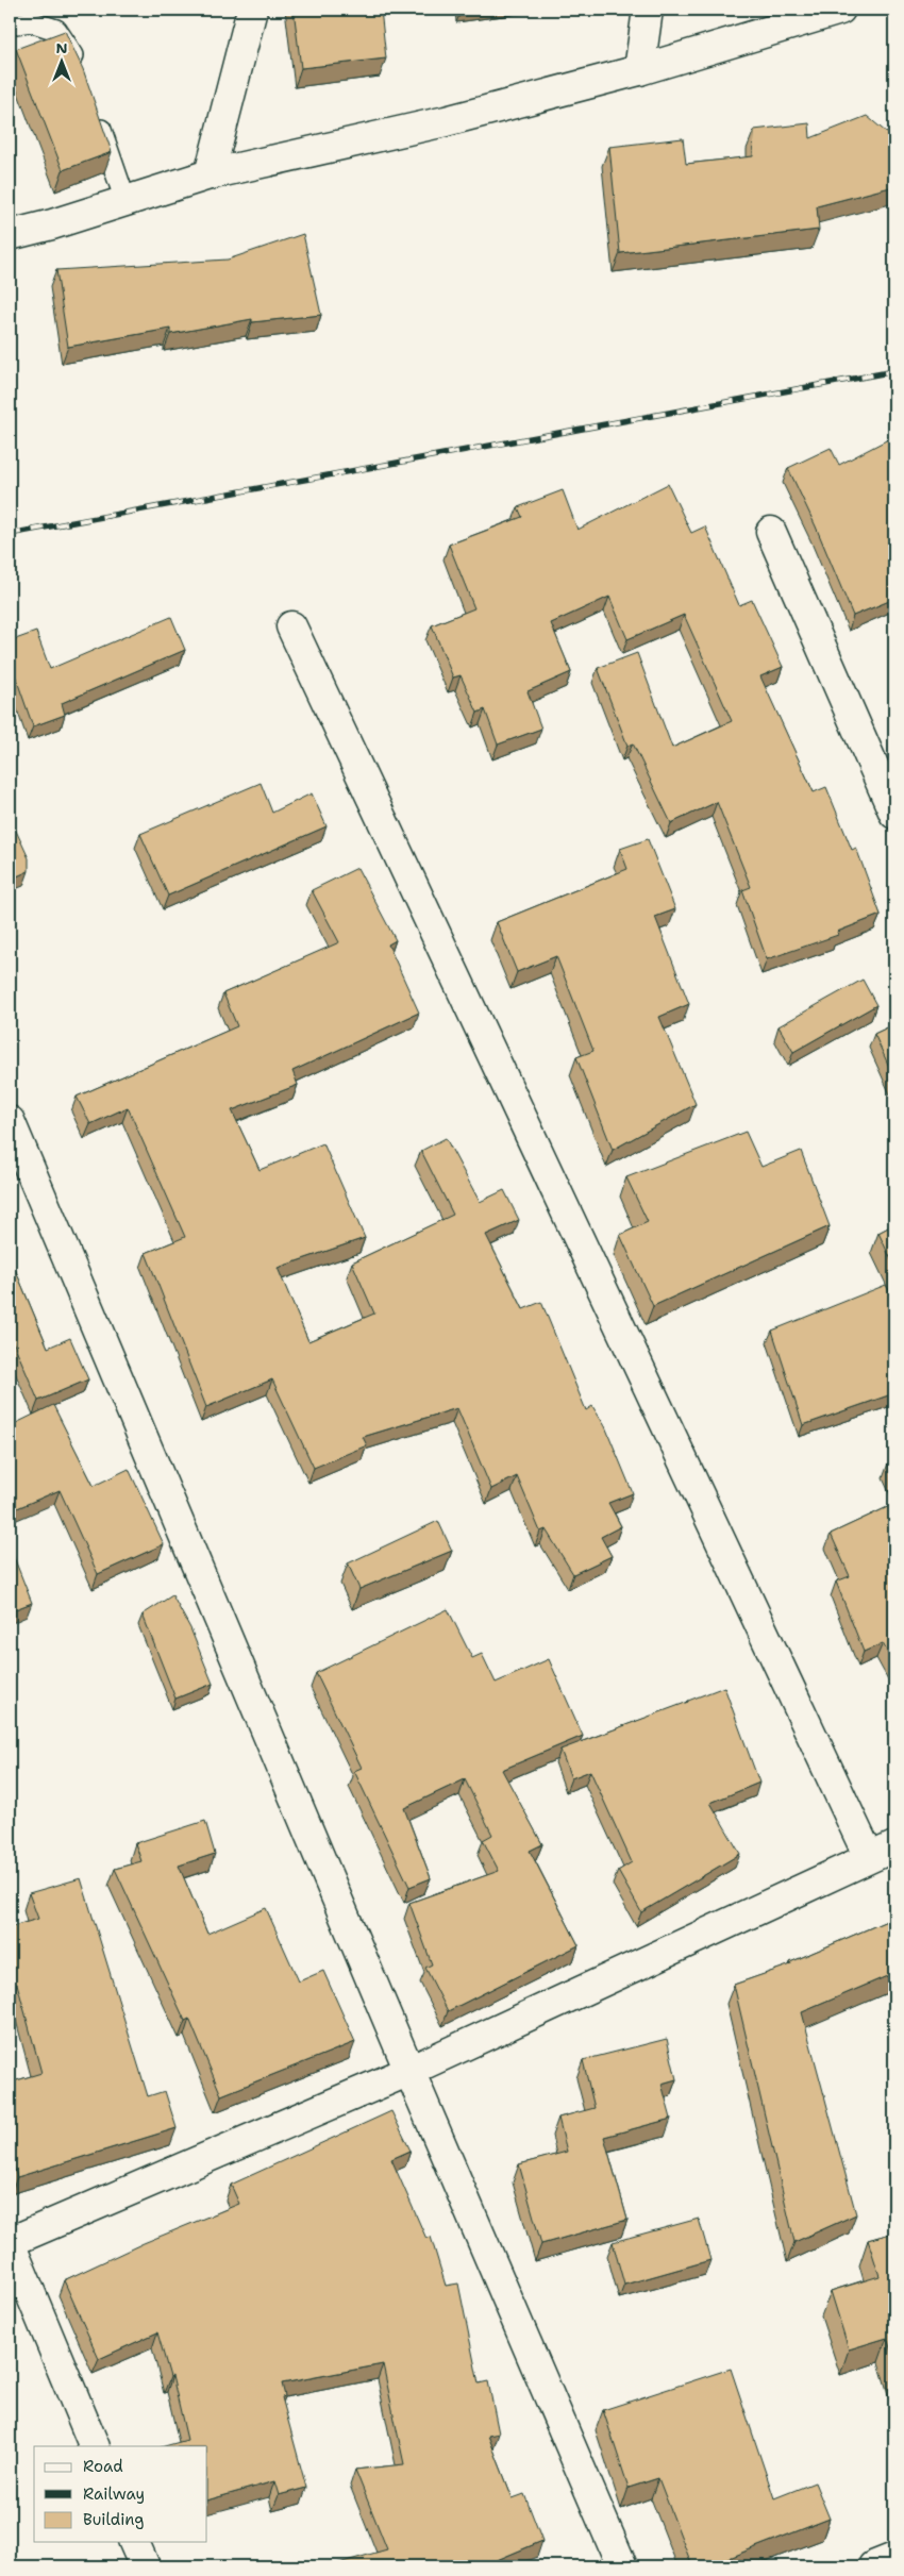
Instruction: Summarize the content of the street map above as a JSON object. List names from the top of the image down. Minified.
{"legend":["Road","Railway","Building"],"north":"top"}
